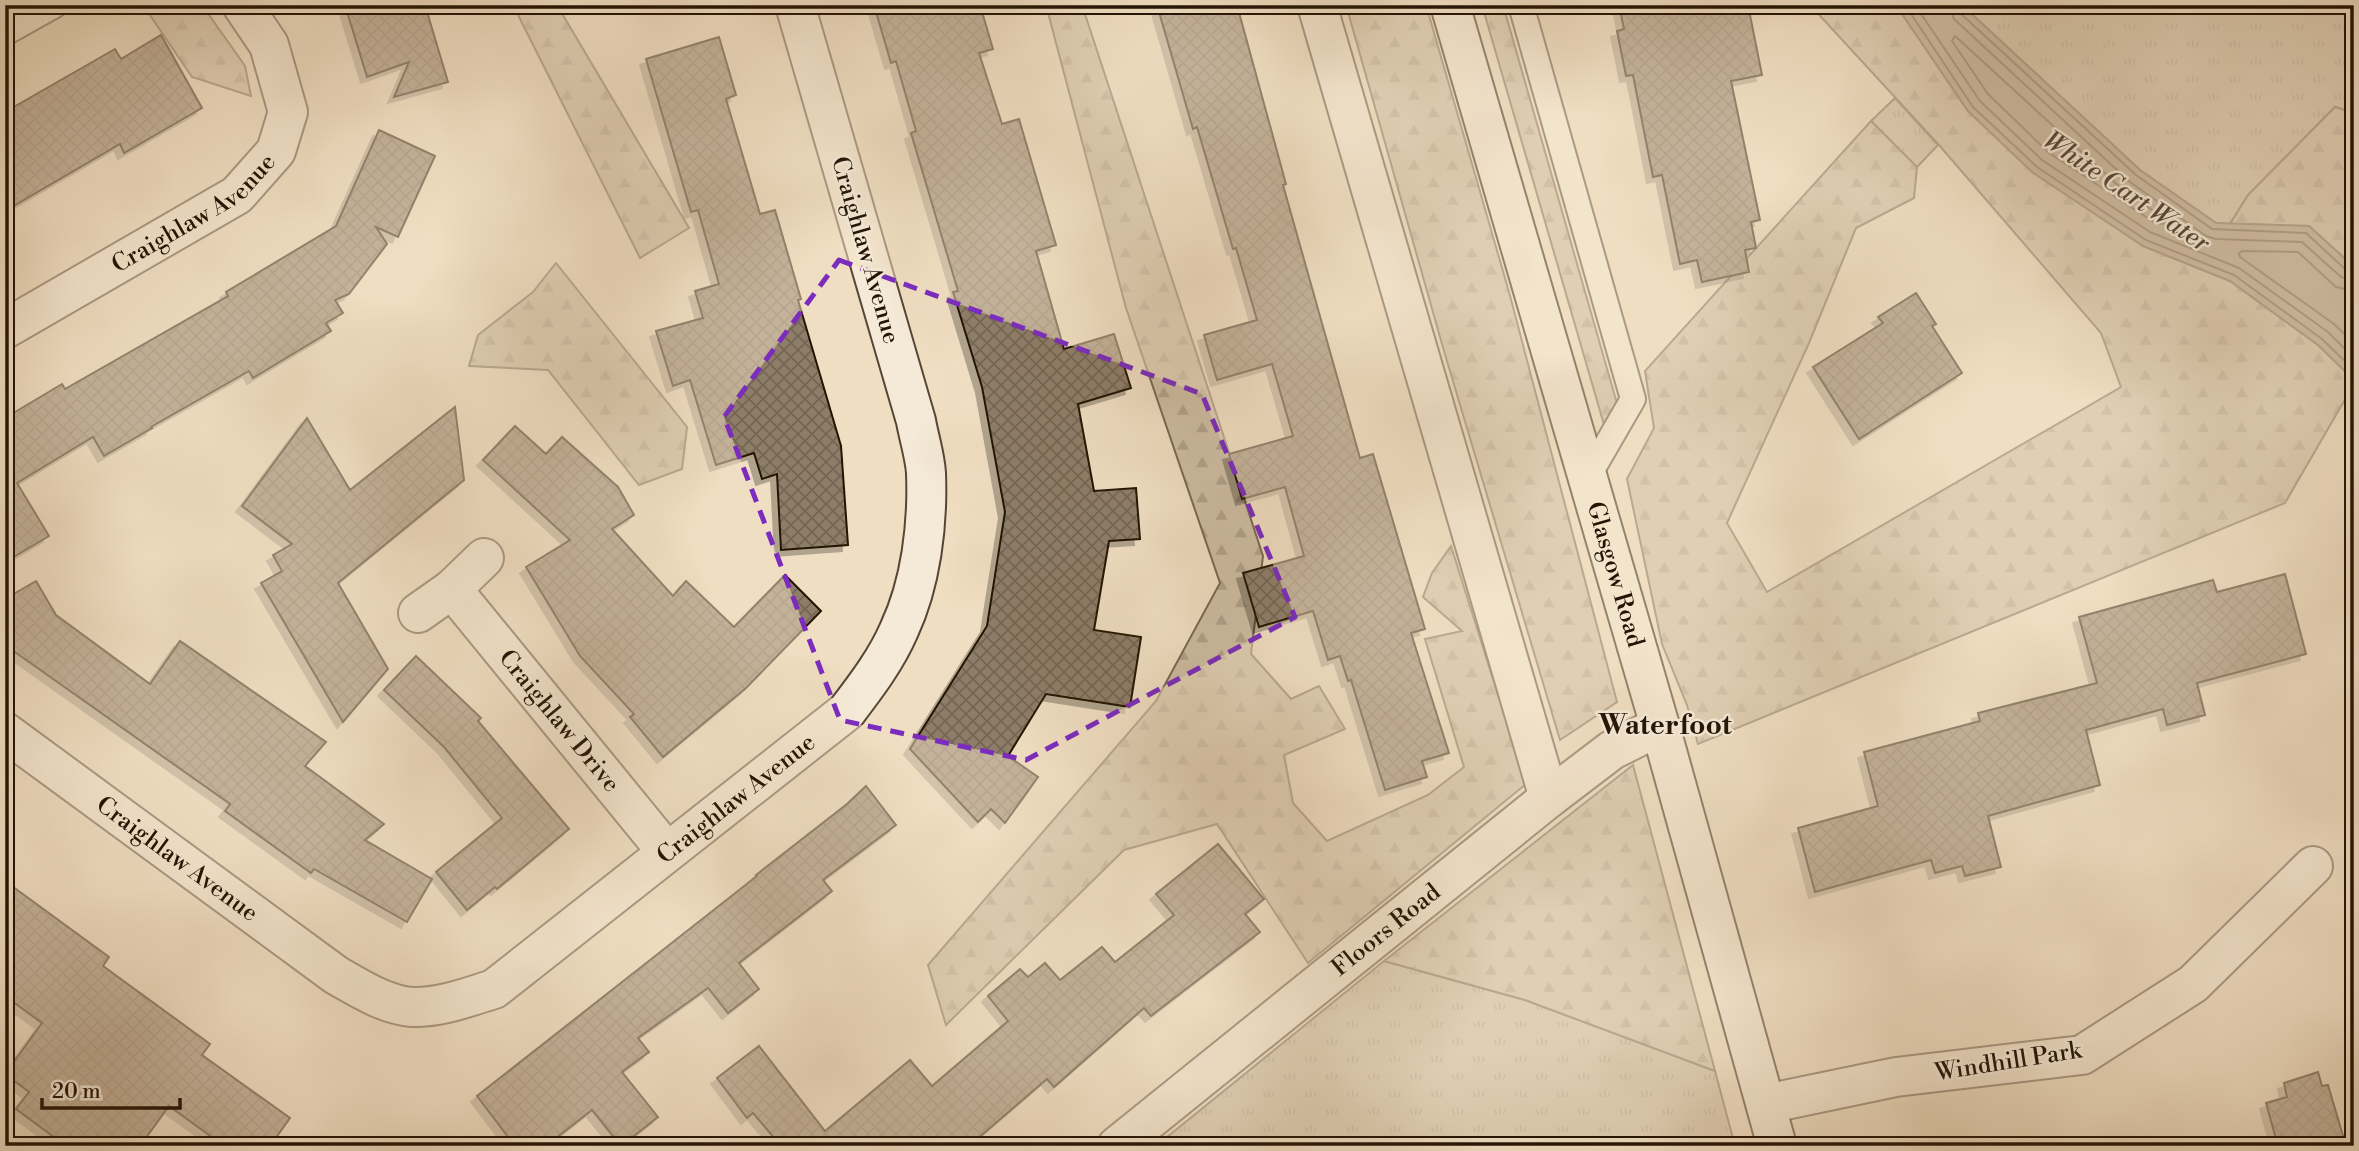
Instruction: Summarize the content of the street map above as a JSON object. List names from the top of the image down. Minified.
{"streets":{"street":["Craighlaw Avenue","Glasgow Road","Craighlaw Drive","Floors Road","Windhill Park"]},"crossings":[["Craighlaw Avenue","Craighlaw Drive"],["Glasgow Road","Floors Road"],["Glasgow Road","Windhill Park"]],"districts":["Waterfoot"],"water":["White Cart Water"],"scale_bar":"20 m"}
